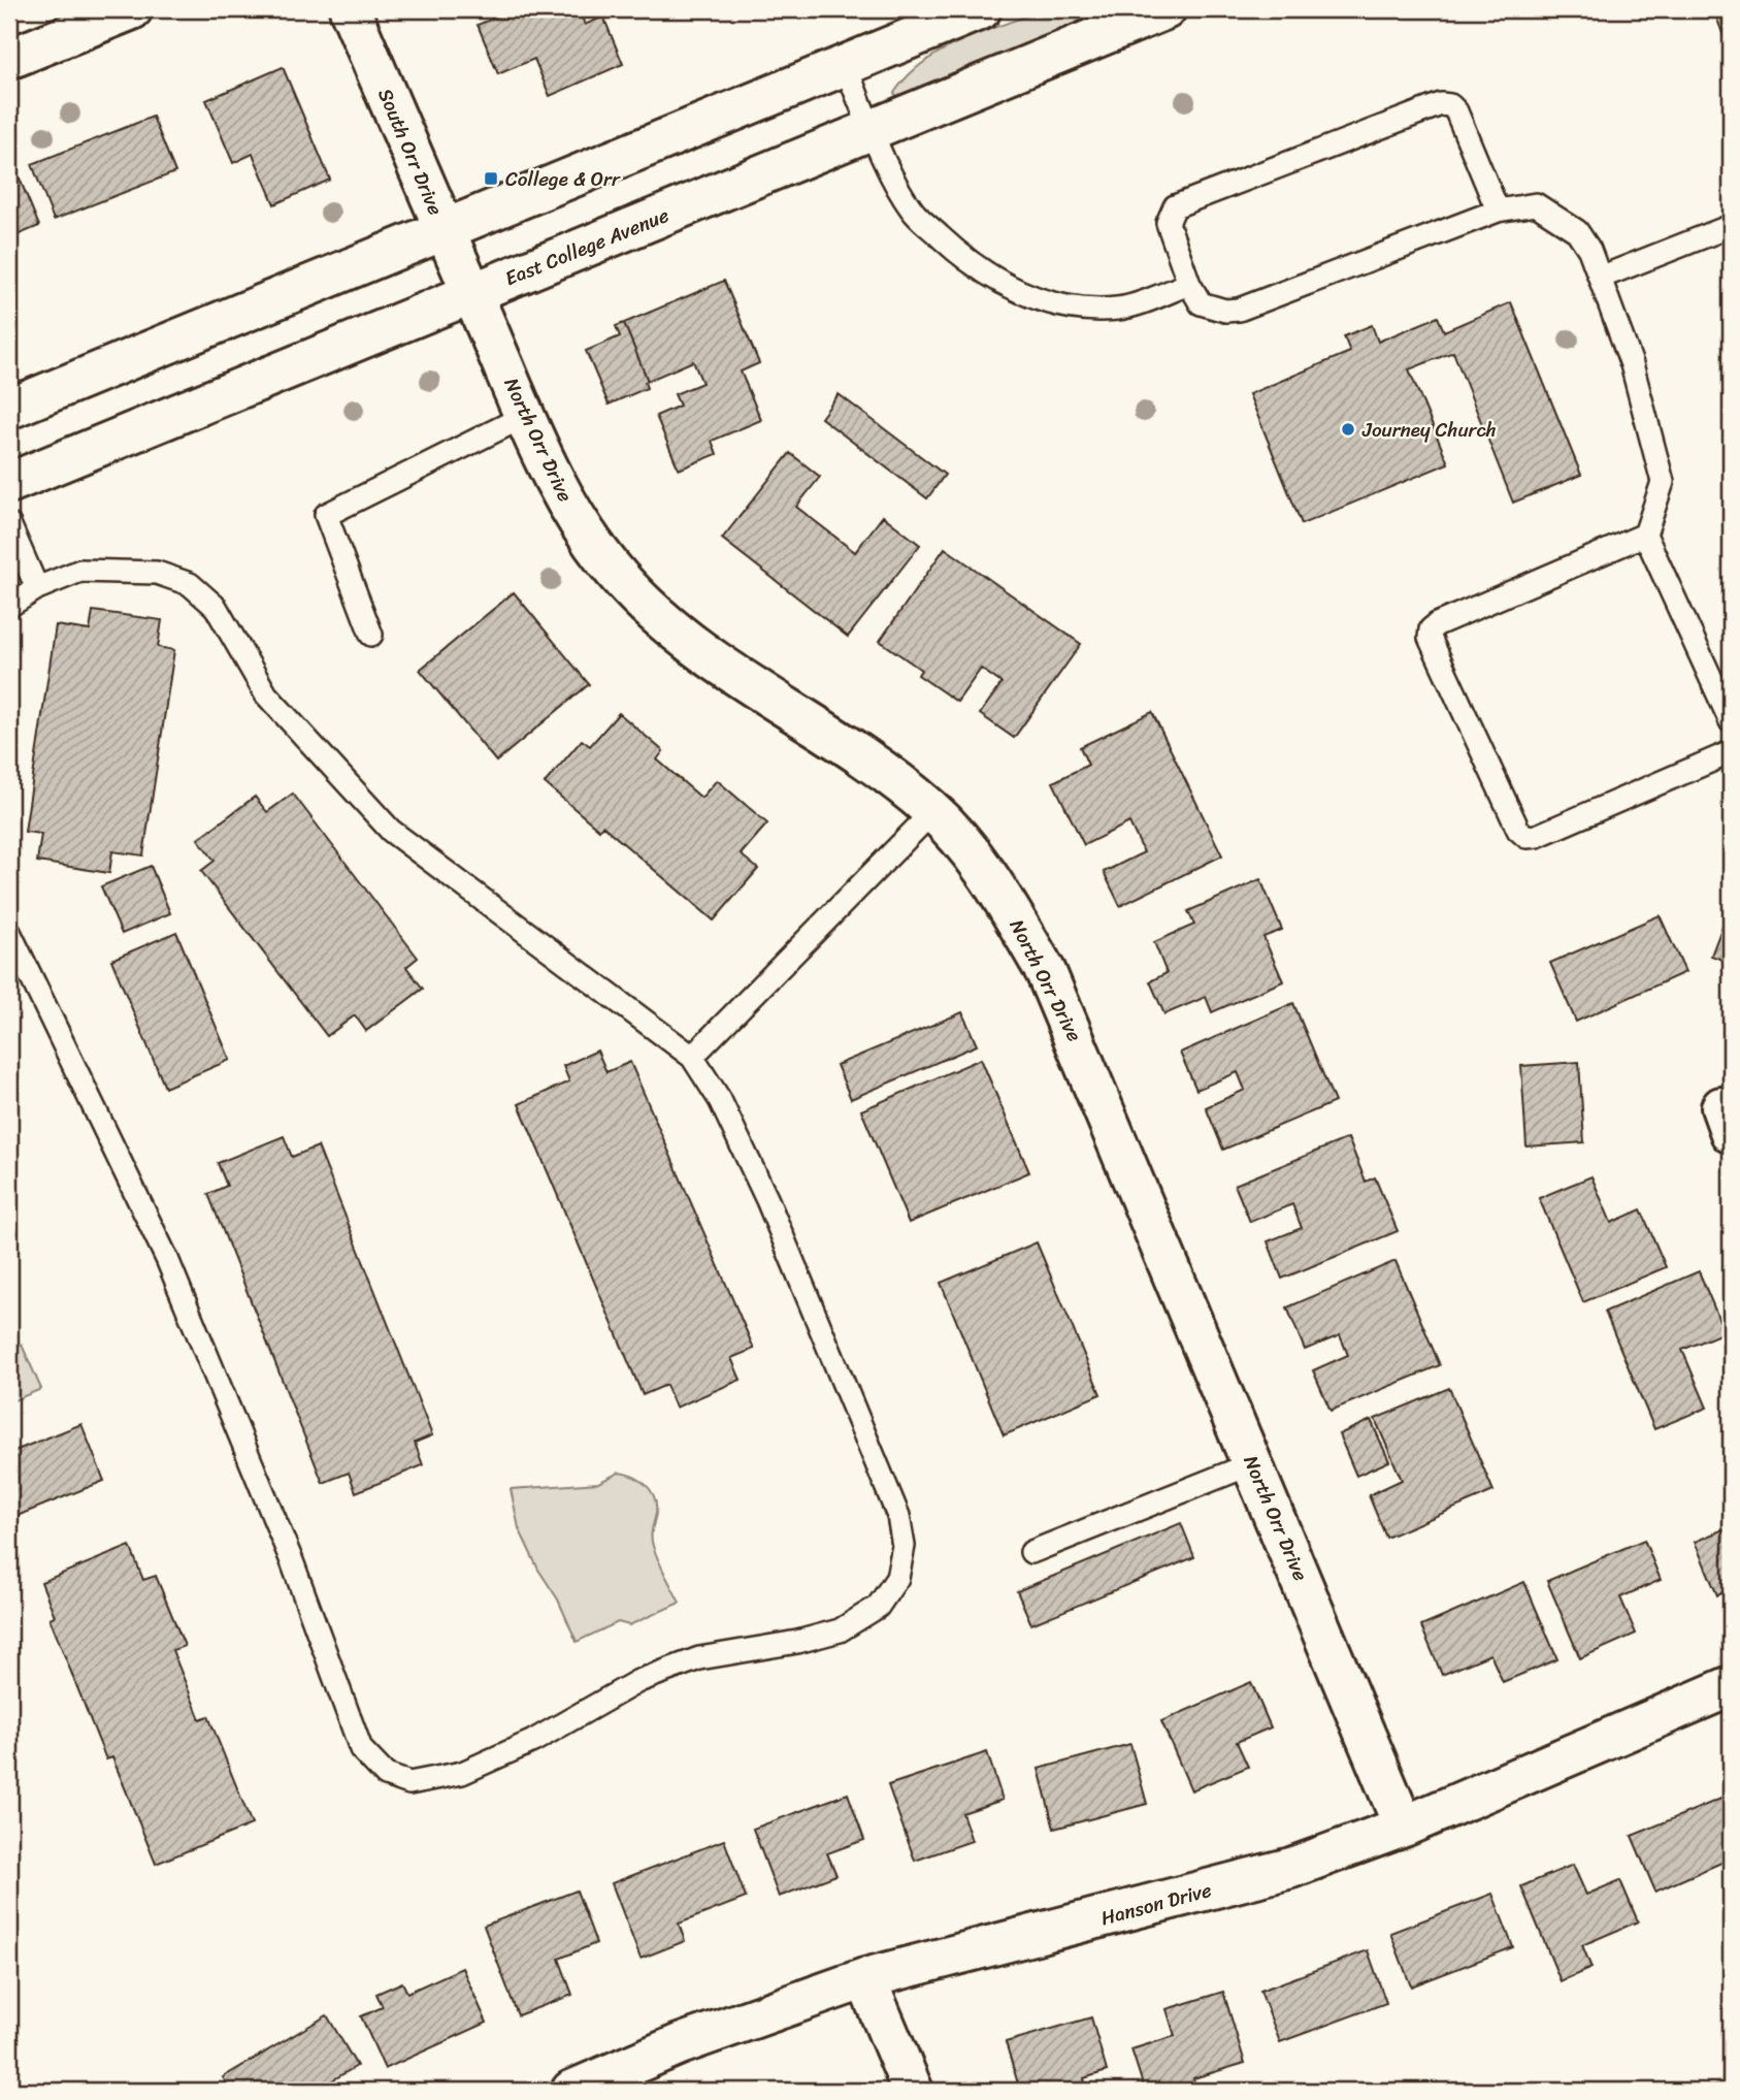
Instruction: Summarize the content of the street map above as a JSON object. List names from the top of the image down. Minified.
{"streets":{"street":["South Orr Drive","East College Avenue","North Orr Drive","Hanson Drive"]},"crossings":[["South Orr Drive","East College Avenue"],["South Orr Drive","North Orr Drive"],["East College Avenue","North Orr Drive"],["North Orr Drive","Hanson Drive"]],"places":{"transit":["College & Orr"],"other":["Journey Church"]}}
